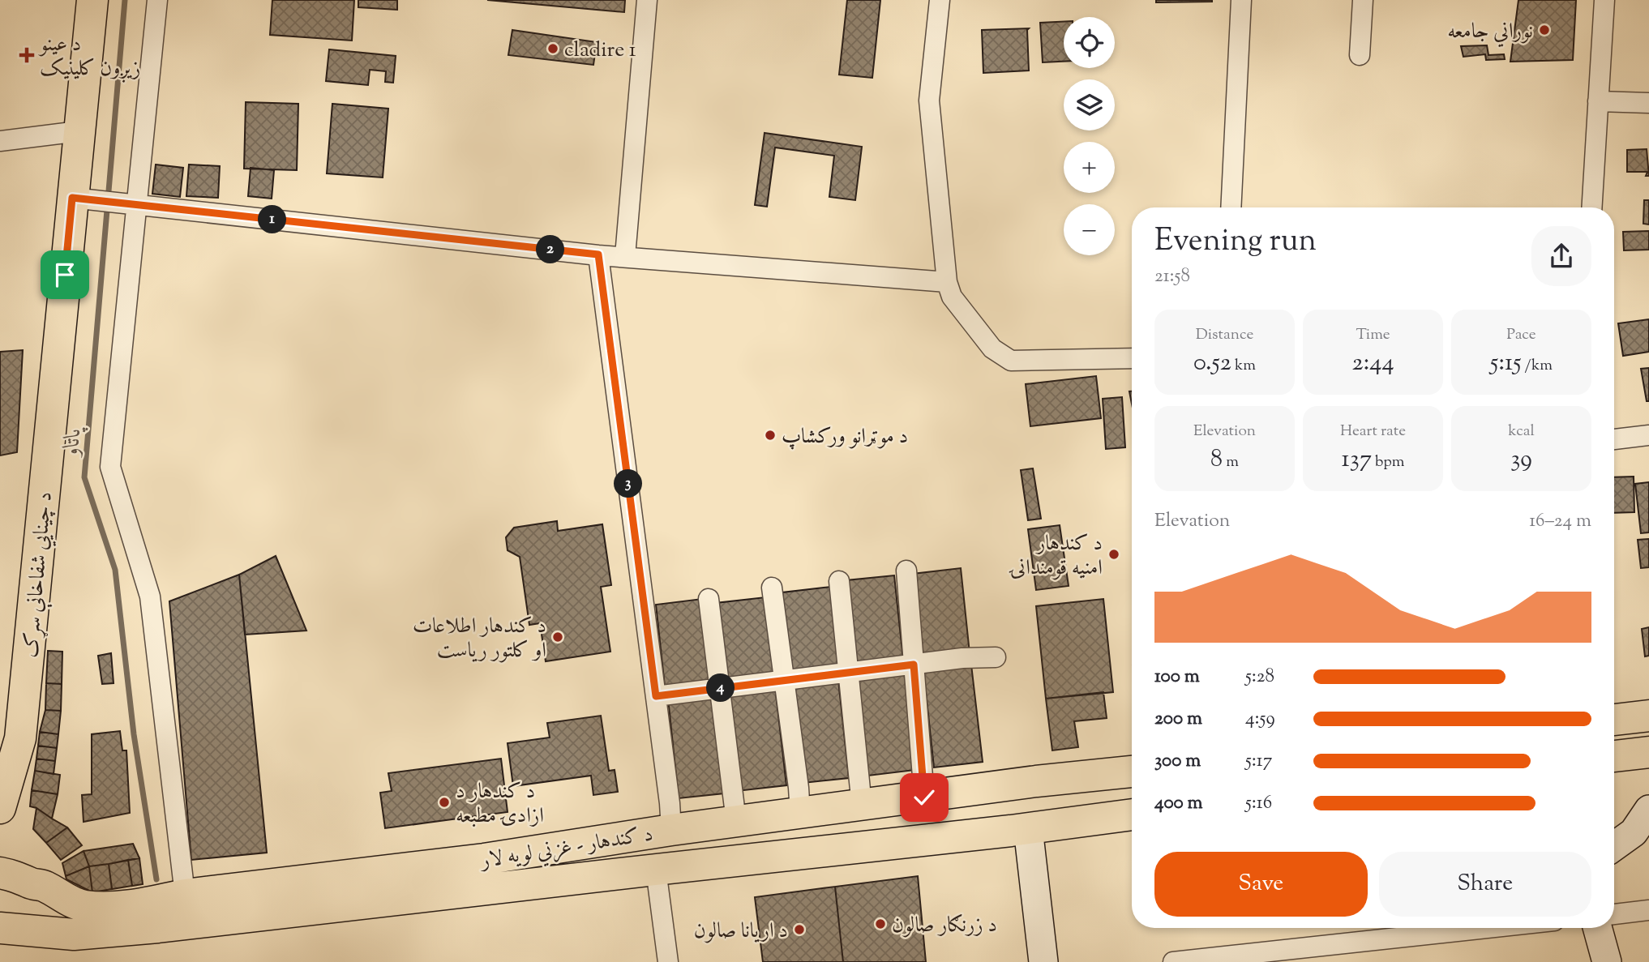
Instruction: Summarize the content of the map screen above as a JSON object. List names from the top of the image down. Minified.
{"streets":{"main road":["د چينايي شفاخانې سړک","د کندهار - غزني لويه لار"]},"water":["پاتاو"],"places":{"other":["نوراني جامعه","cladire 1","د موټرانو ورکشاپ","د کندهار امنيه قومندانۍ","د کندهار اطلاعات او کلتور رياست","د کندهار د ازادۍ مطبعه","د زرنګار صالون","د اریانا صالون"],"health":["د عینو زیږون کلینیک"]},"page":{"map_buttons":["+","−"],"pins":["1","2","3","4"],"heading":["Evening run","21:58"],"stats":[["Distance","0.52 km"],["Time","2:44"],["Pace","5:15 /km"],["Elevation","8 m"],["Heart rate","137 bpm"],["kcal","39"]],"chart":["Elevation","16–24 m"],"list":[{"name":"100 m","note":"5:28"},{"name":"200 m","note":"4:59"},{"name":"300 m","note":"5:17"},{"name":"400 m","note":"5:16"}],"buttons":["Save","Share"]}}
